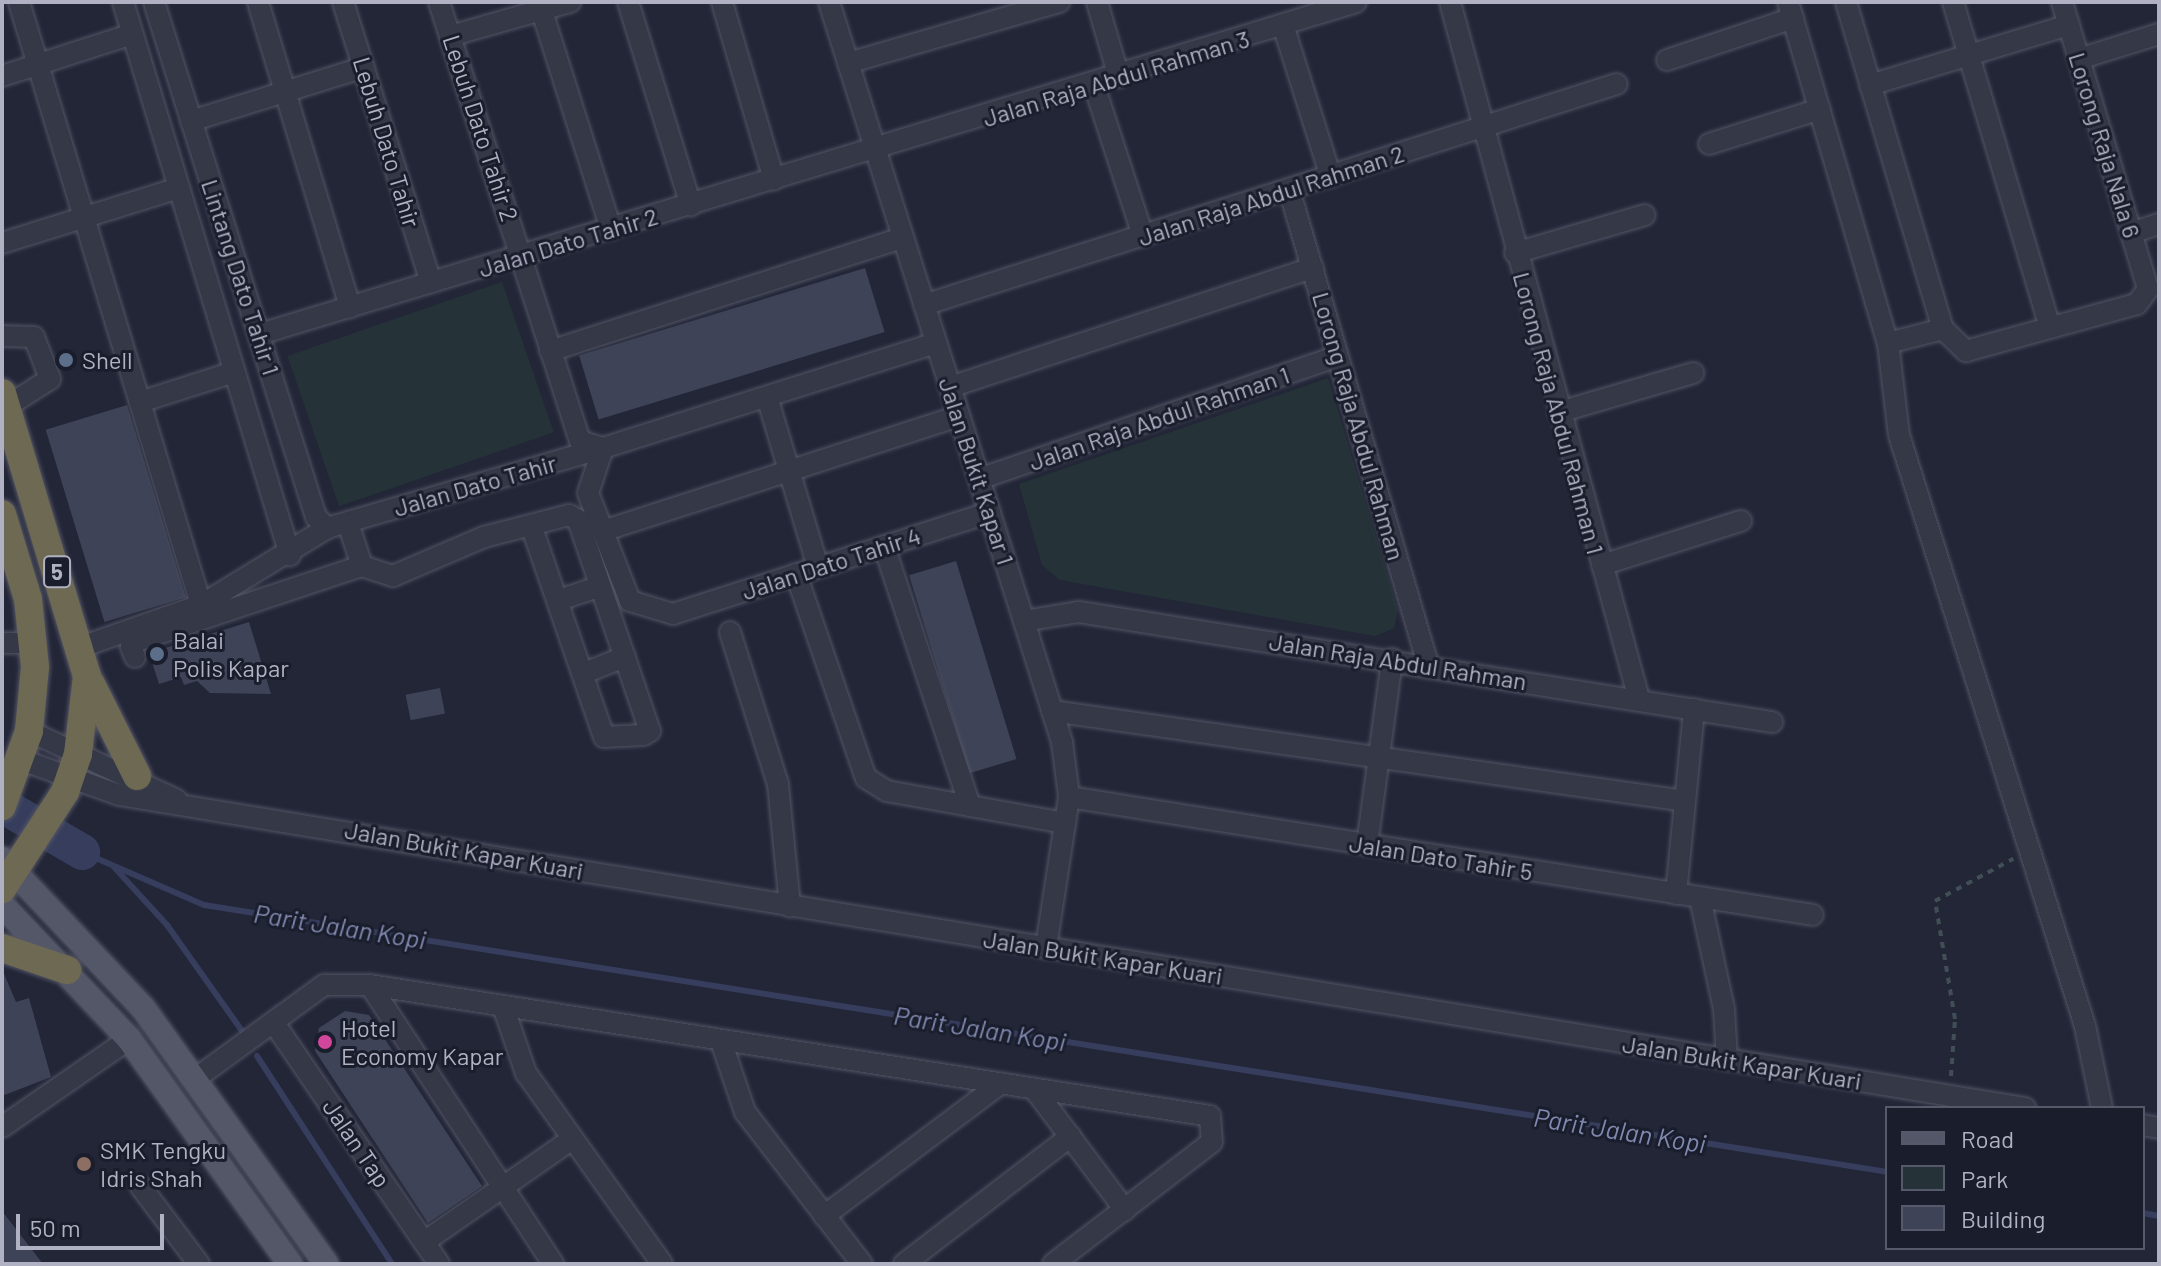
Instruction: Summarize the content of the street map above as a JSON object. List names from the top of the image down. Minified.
{"streets":{"highway":["5"],"street":["Jalan Raja Abdul Rahman 3","Lebuh Dato Tahir 2","Lebuh Dato Tahir","Lorong Raja Nala 6","Jalan Raja Abdul Rahman 2","Jalan Dato Tahir 2","Lintang Dato Tahir 1","Lorong Raja Abdul Rahman 1","Jalan Raja Abdul Rahman 1","Lorong Raja Abdul Rahman","Jalan Bukit Kapar 1","Jalan Dato Tahir","Jalan Dato Tahir 4","Jalan Raja Abdul Rahman","Jalan Bukit Kapar Kuari","Jalan Dato Tahir 5","Jalan Tap"]},"crossings":[["Jalan Raja Abdul Rahman 3","Jalan Dato Tahir 2"],["Jalan Raja Abdul Rahman 3","Jalan Bukit Kapar 1"],["Lebuh Dato Tahir 2","Jalan Dato Tahir 2"],["Lebuh Dato Tahir 2","Jalan Dato Tahir"],["Lebuh Dato Tahir","Jalan Dato Tahir 2"],["Jalan Raja Abdul Rahman 2","Lorong Raja Abdul Rahman 1"],["Jalan Raja Abdul Rahman 2","Lorong Raja Abdul Rahman"],["Jalan Raja Abdul Rahman 2","Jalan Bukit Kapar 1"],["Jalan Dato Tahir 2","Lintang Dato Tahir 1"],["Jalan Dato Tahir 2","Jalan Bukit Kapar 1"],["Lorong Raja Abdul Rahman 1","Jalan Raja Abdul Rahman"],["Jalan Raja Abdul Rahman 1","Lorong Raja Abdul Rahman"],["Jalan Raja Abdul Rahman 1","Jalan Bukit Kapar 1"],["Lorong Raja Abdul Rahman","Jalan Raja Abdul Rahman"],["Jalan Bukit Kapar 1","Jalan Dato Tahir"],["Jalan Bukit Kapar 1","Jalan Dato Tahir 4"],["Jalan Bukit Kapar 1","Jalan Raja Abdul Rahman"],["Jalan Bukit Kapar 1","Jalan Bukit Kapar Kuari"],["Jalan Bukit Kapar 1","Jalan Dato Tahir 5"],["5","Jalan Bukit Kapar Kuari"]],"water":["Parit Jalan Kopi"],"places":["Shell","Balai Polis Kapar","Hotel Economy Kapar","SMK Tengku Idris Shah"],"legend":["Road","Park","Building"],"scale_bar":"50 m"}
